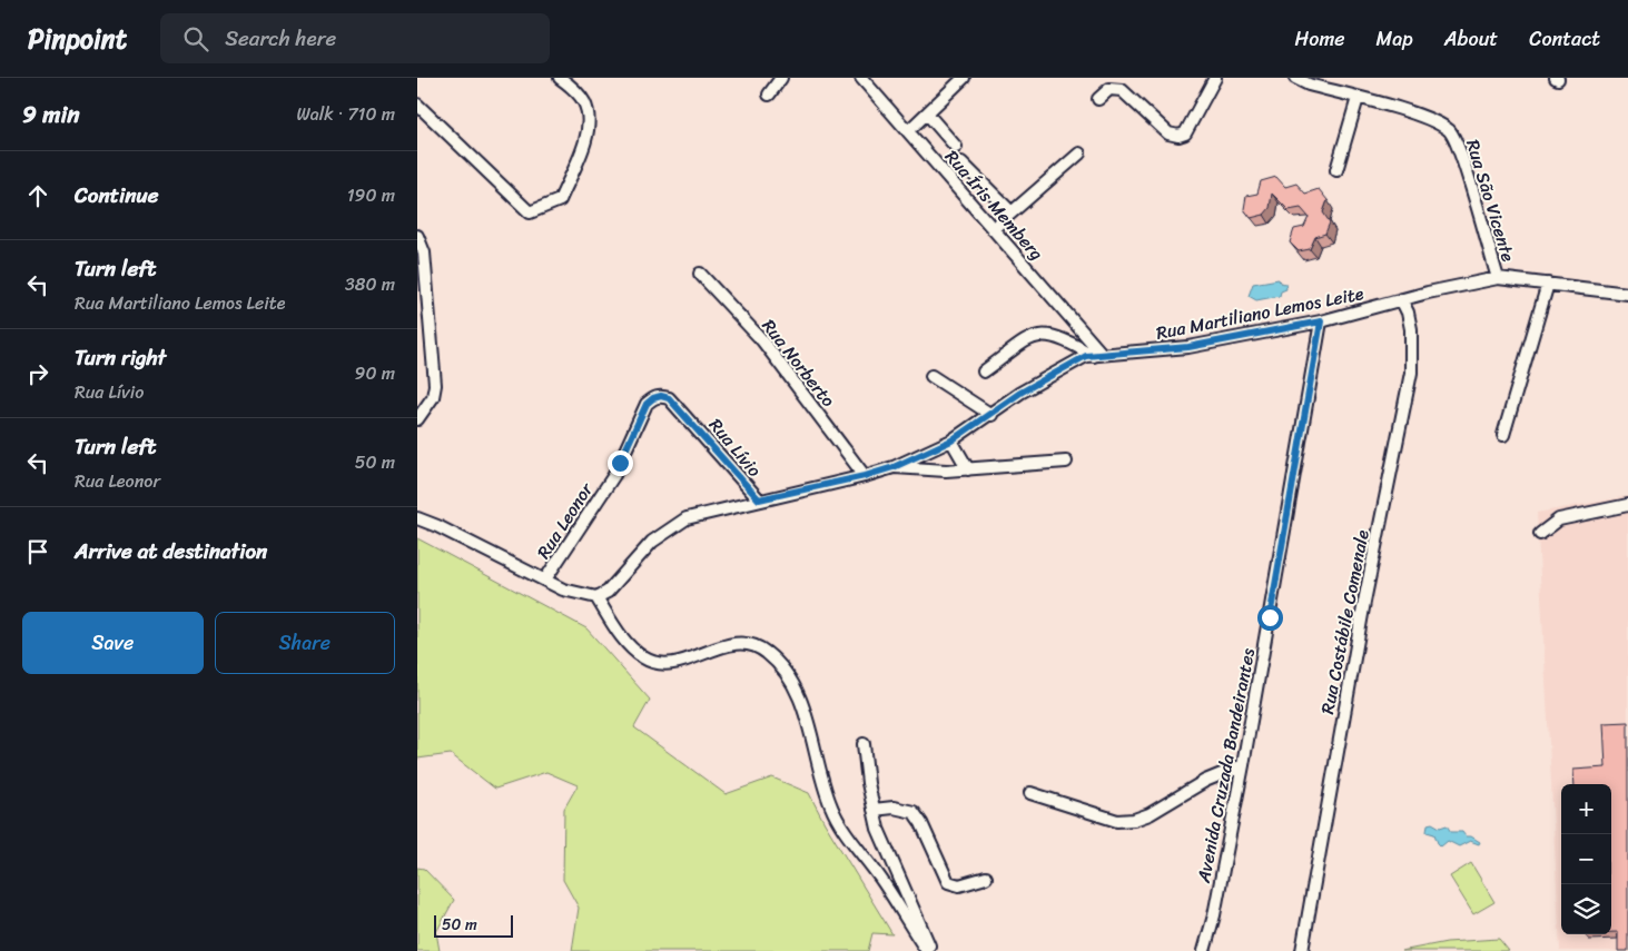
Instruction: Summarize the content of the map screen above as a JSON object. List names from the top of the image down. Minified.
{"streets":{"street":["Rua São Vicente","Rua Íris Memberg","Rua Martiliano Lemos Leite","Rua Norberto","Rua Lívio","Rua Leonor","Rua Costábile Comenale","Avenida Cruzada Bandeirantes"]},"crossings":[["Rua São Vicente","Rua Martiliano Lemos Leite"],["Rua Íris Memberg","Rua Martiliano Lemos Leite"],["Rua Martiliano Lemos Leite","Rua Norberto"],["Rua Martiliano Lemos Leite","Rua Lívio"],["Rua Martiliano Lemos Leite","Rua Costábile Comenale"],["Rua Martiliano Lemos Leite","Avenida Cruzada Bandeirantes"],["Rua Lívio","Rua Leonor"]],"scale_bar":"50 m","page":{"header":"Pinpoint","search":"Search here","nav":["Home","Map","About","Contact"],"heading":["9 min","Walk · 710 m"],"list":[["Continue","190 m"],["Turn left","Rua Martiliano Lemos Leite","380 m"],["Turn right","Rua Lívio","90 m"],["Turn left","Rua Leonor","50 m"],"Arrive at destination"],"buttons":["Save","Share"],"map_buttons":["+","−"],"scale":"50 m"}}
